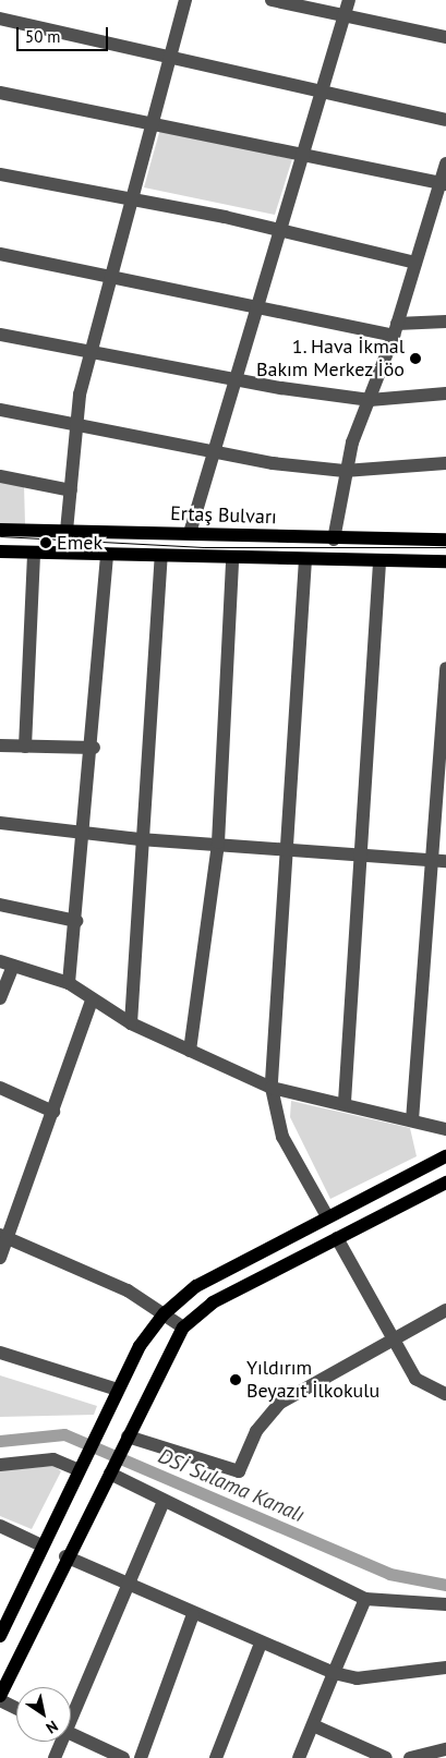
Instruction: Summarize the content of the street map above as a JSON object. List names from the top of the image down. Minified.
{"streets":{"main road":["Ertaş Bulvarı"]},"water":["DSİ Sulama Kanalı"],"places":["1. Hava İkmal Bakım Merkez İöo","Emek","Yıldırım Beyazıt İlkokulu"],"scale_bar":"50 m","north":"bottom right"}
